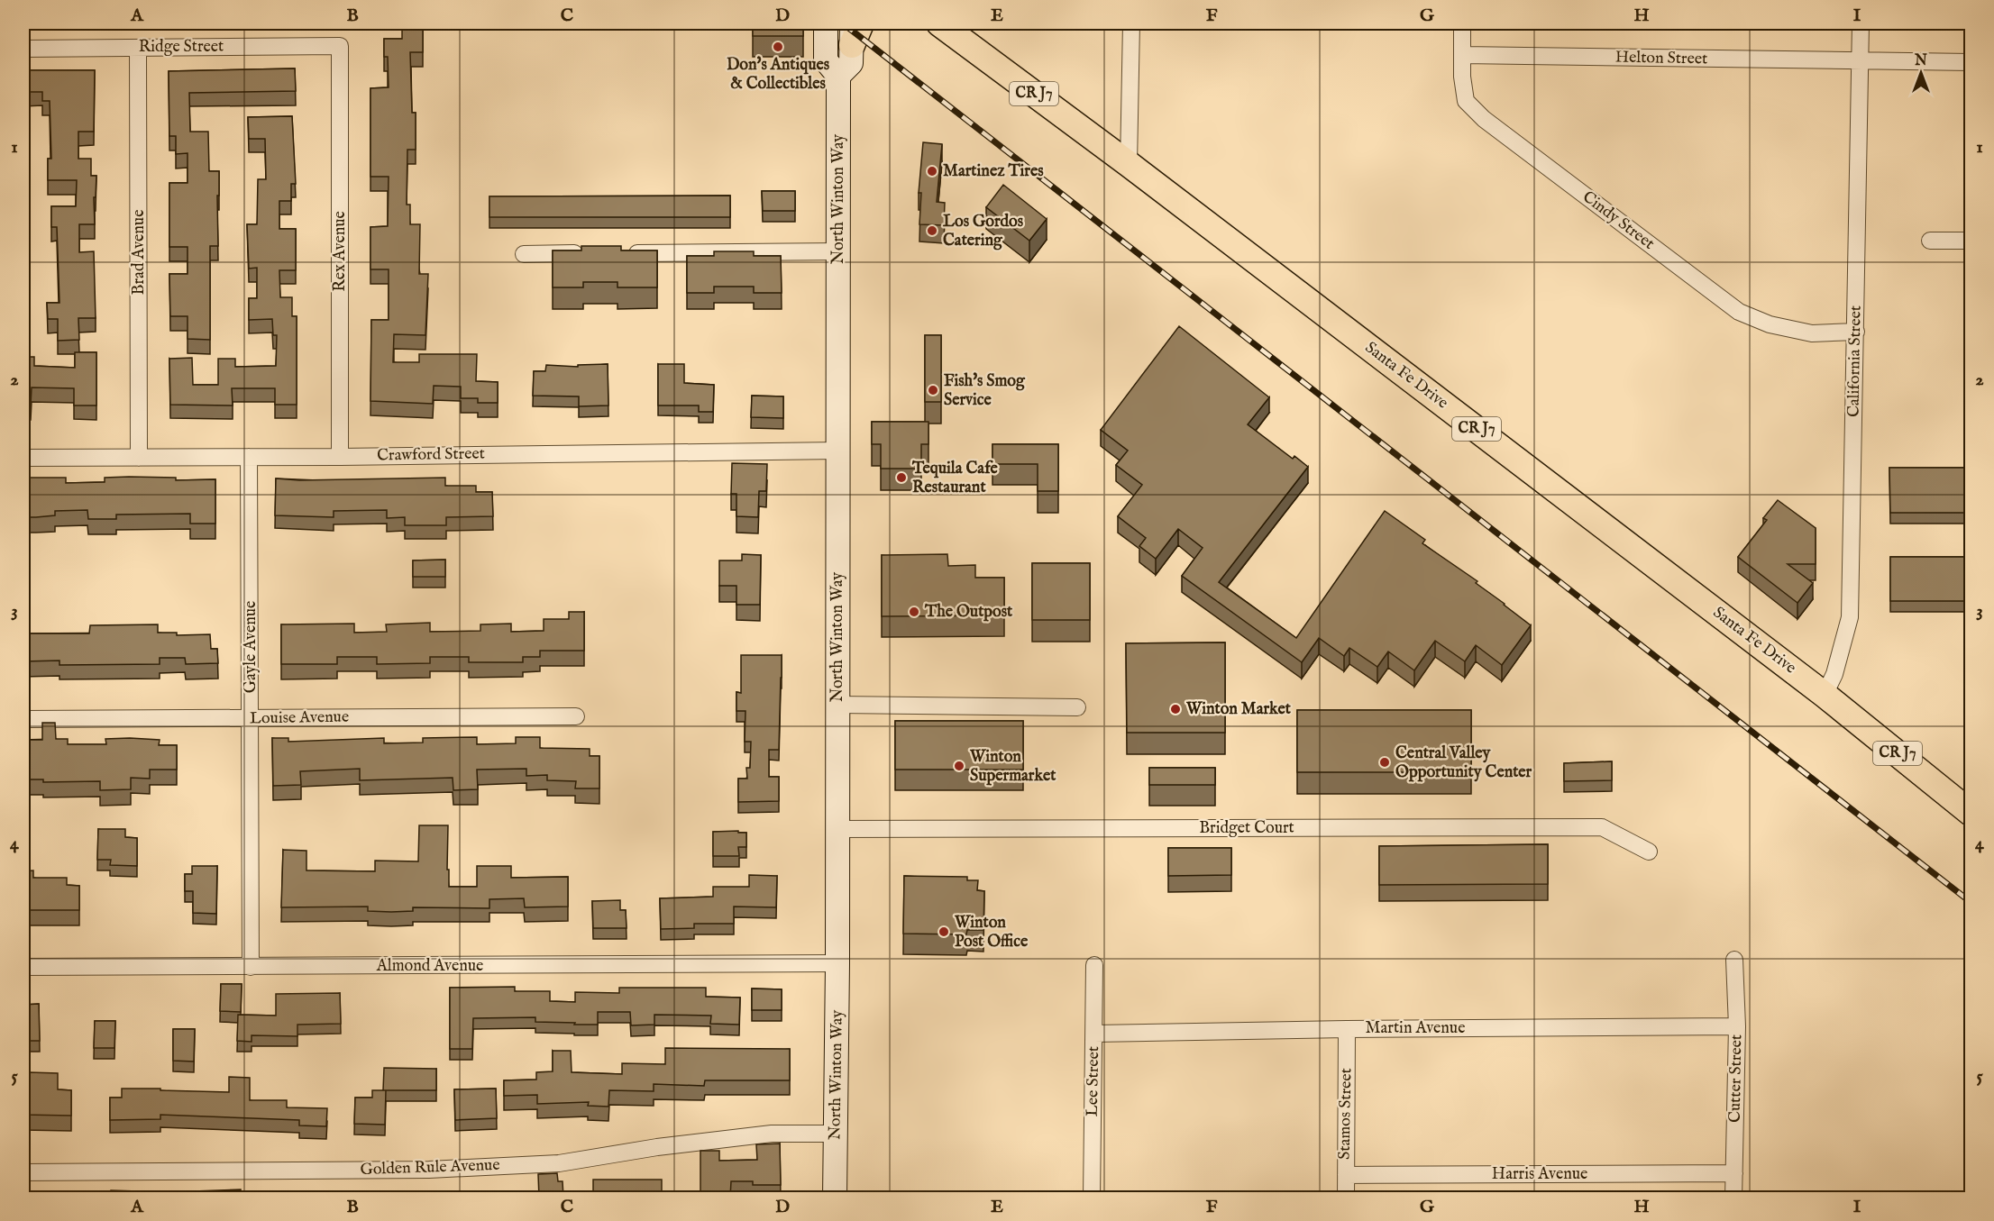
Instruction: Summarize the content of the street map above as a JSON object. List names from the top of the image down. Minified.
{"streets":{"main road":["CR J7","North Winton Way","Santa Fe Drive"],"street":["Ridge Street","Helton Street","Cindy Street","Rex Avenue","Brad Avenue","California Street","Crawford Street","Gayle Avenue","Louise Avenue","Bridget Court","Almond Avenue","Martin Avenue","Cutter Street","Lee Street","Stamos Street","Golden Rule Avenue","Harris Avenue"]},"crossings":[["Ridge Street","Rex Avenue"],["Ridge Street","Brad Avenue"],["Helton Street","Cindy Street"],["Helton Street","California Street"],["North Winton Way","Crawford Street"],["North Winton Way","Bridget Court"],["North Winton Way","Almond Avenue"],["North Winton Way","Golden Rule Avenue"],["Cindy Street","California Street"],["Rex Avenue","Crawford Street"],["Brad Avenue","Crawford Street"],["California Street","Santa Fe Drive"],["Crawford Street","Gayle Avenue"],["Gayle Avenue","Louise Avenue"],["Gayle Avenue","Almond Avenue"],["Martin Avenue","Cutter Street"],["Martin Avenue","Lee Street"],["Martin Avenue","Stamos Street"],["Cutter Street","Harris Avenue"],["Stamos Street","Harris Avenue"]],"places":["Don's Antiques & Collectibles","Martinez Tires","Los Gordos Catering","Fish's Smog Service","Tequila Cafe Restaurant","The Outpost","Winton Market","Central Valley Opportunity Center","Winton Supermarket","Winton Post Office"],"north":"top","grid":{"columns":["A","B","C","D","E","F","G","H","I"],"rows":["1","2","3","4","5"]}}
